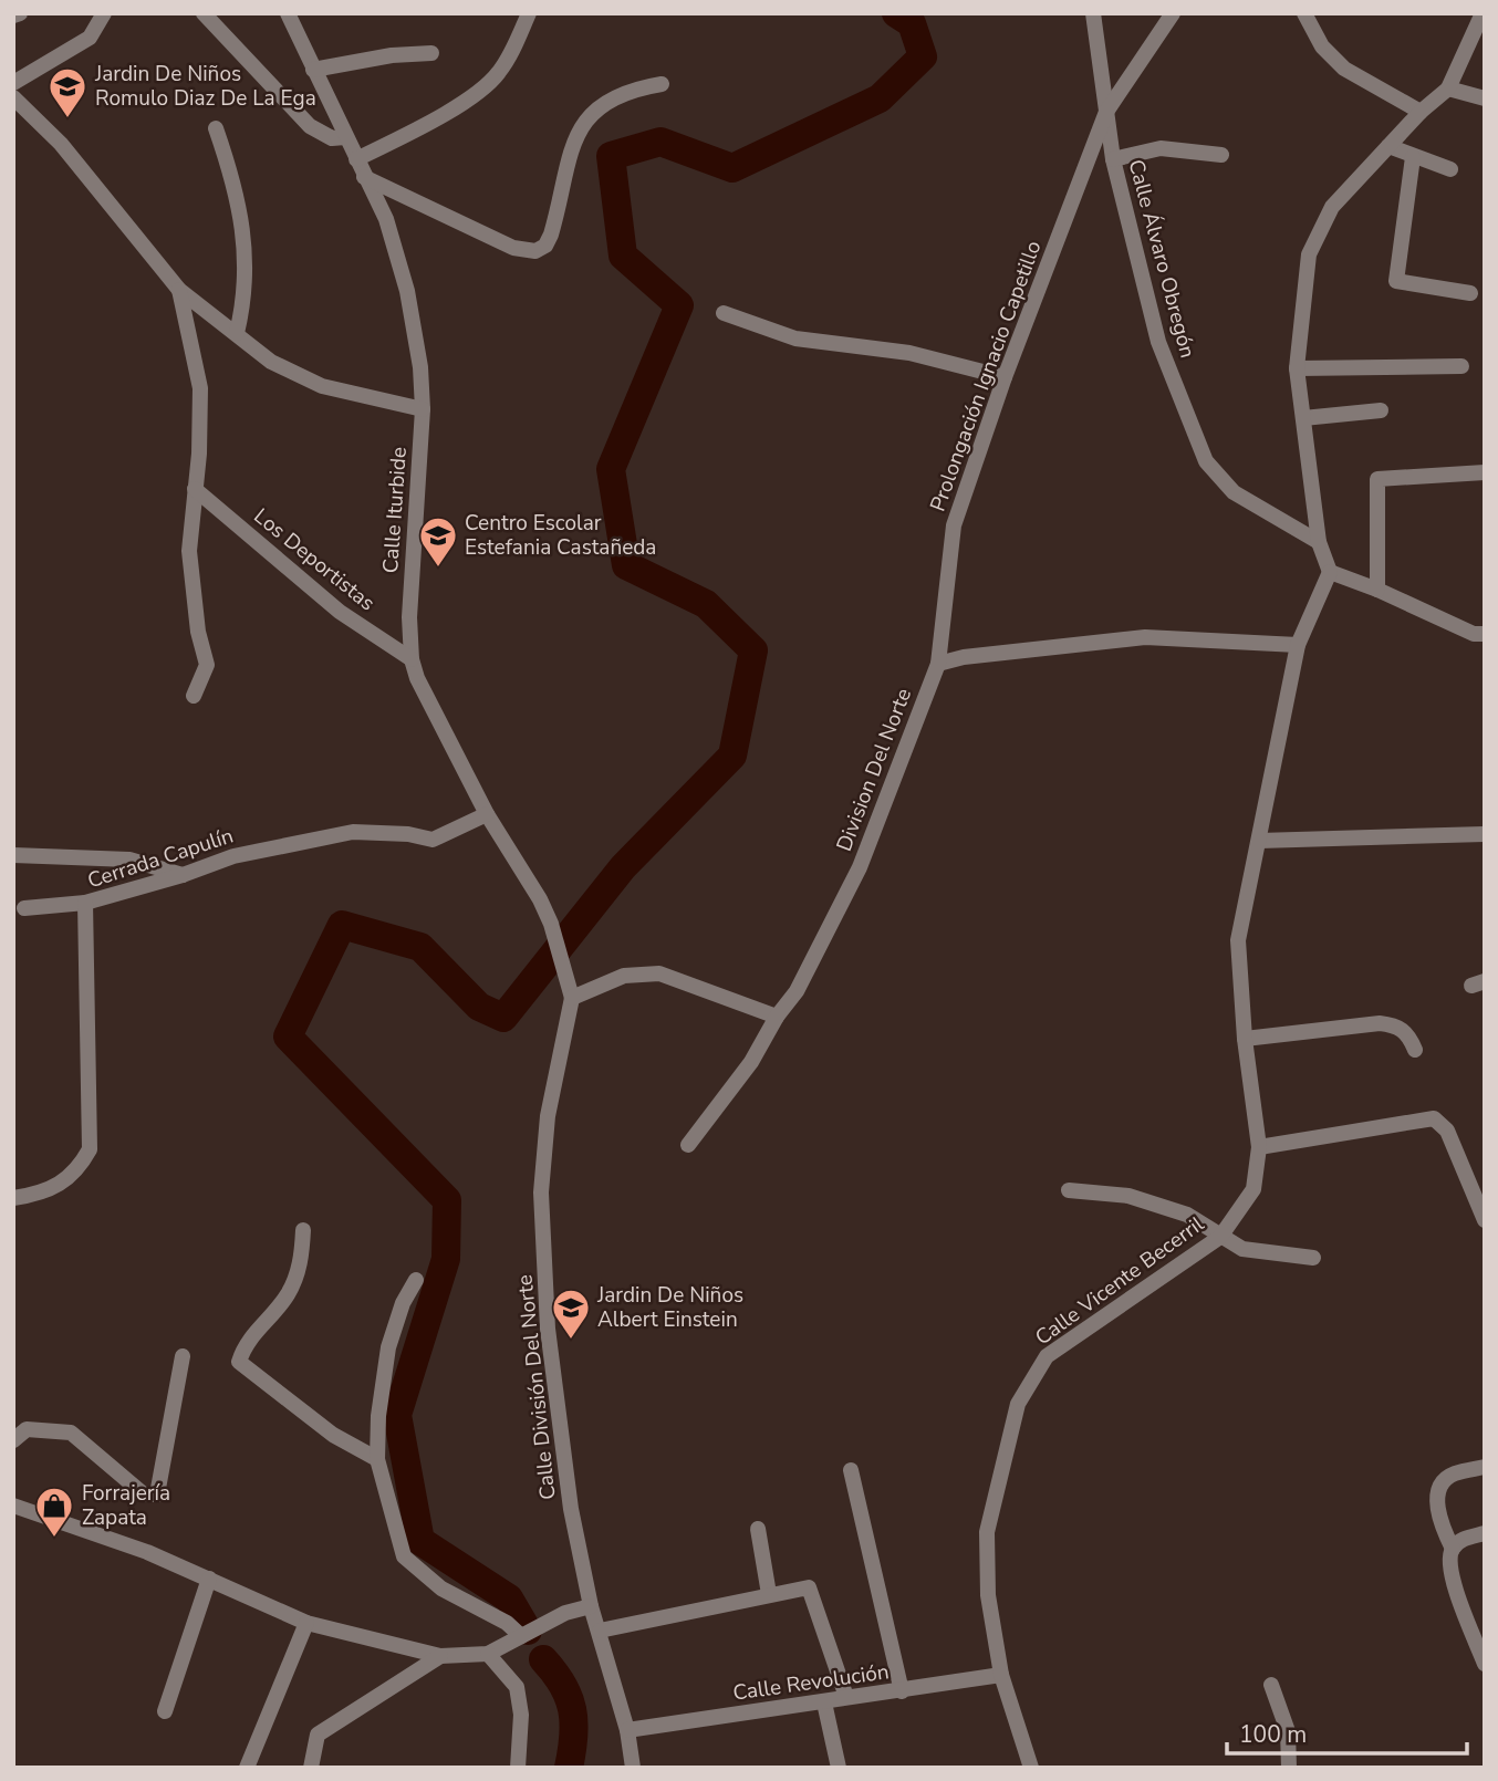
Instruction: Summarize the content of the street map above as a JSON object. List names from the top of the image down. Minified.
{"streets":{"street":["Calle Álvaro Obregón","Prolongación Ignacio Capetillo","Calle Iturbide","Los Deportistas","Division Del Norte","Cerrada Capulín","Calle Vicente Becerril","Calle División Del Norte","Calle Revolución"]},"crossings":[["Calle Álvaro Obregón","Prolongación Ignacio Capetillo"],["Prolongación Ignacio Capetillo","Division Del Norte"],["Calle Iturbide","Los Deportistas"],["Calle Iturbide","Cerrada Capulín"],["Calle Iturbide","Calle División Del Norte"],["Calle Vicente Becerril","Calle Revolución"],["Calle División Del Norte","Calle Revolución"]],"places":{"school or university":["Jardin De Niños Romulo Diaz De La Ega","Centro Escolar Estefania Castañeda","Jardin De Niños Albert Einstein"],"shop":["Forrajería Zapata"]},"scale_bar":"100 m"}
